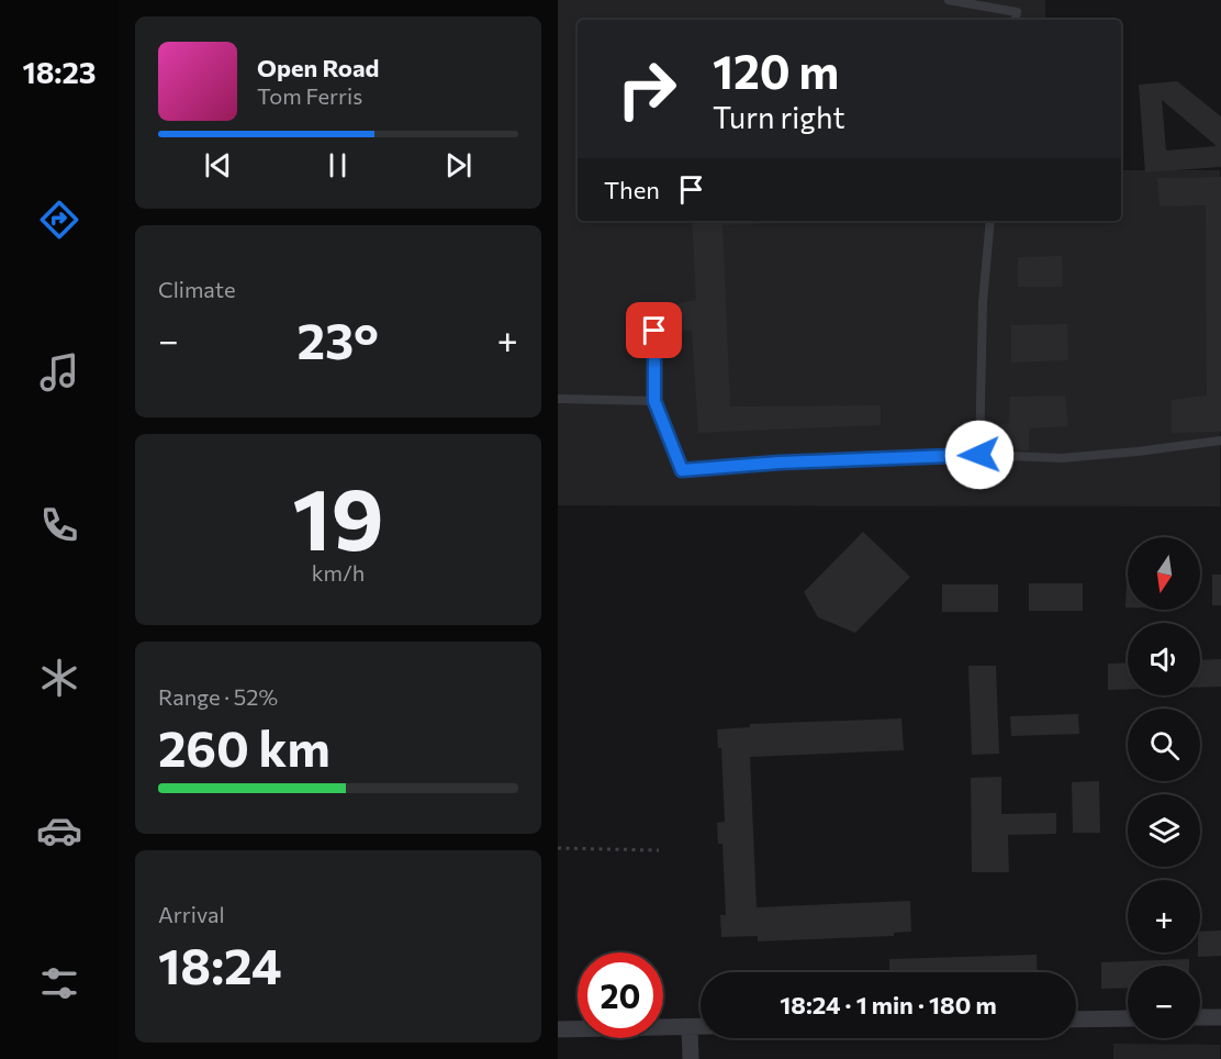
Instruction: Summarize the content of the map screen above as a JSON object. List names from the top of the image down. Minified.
{"north":"bottom","page":{"tabs":"18:23","turn":["120 m","Turn right"],"song":["Open Road","Tom Ferris"],"then":"Then","tile":["Climate",["19","km/h"],["Range · 52%","260 km"],["Arrival","18:24"]],"heat":["−","23°","+"],"map_buttons":["+","−"],"limit":"20","trip":"18:24 · 1 min · 180 m"}}
